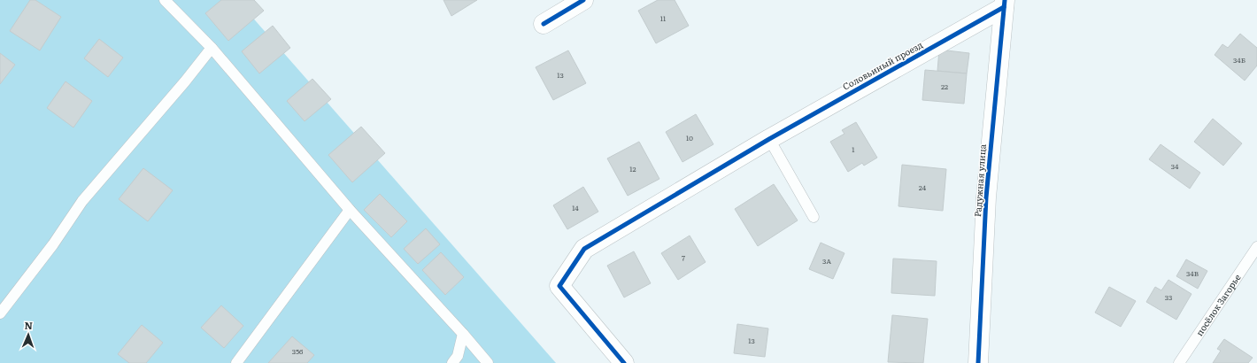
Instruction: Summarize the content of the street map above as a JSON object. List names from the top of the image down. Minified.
{"streets":{"street":["Соловьиный проезд","Радужная улица"],"lane":["посёлок Загорье"]},"crossings":[["Соловьиный проезд","Радужная улица"]],"house_numbers":["11","34Б","13","22","10","1","34","12","24","14","7","3А","34В","33","13","356"],"north":"top"}
